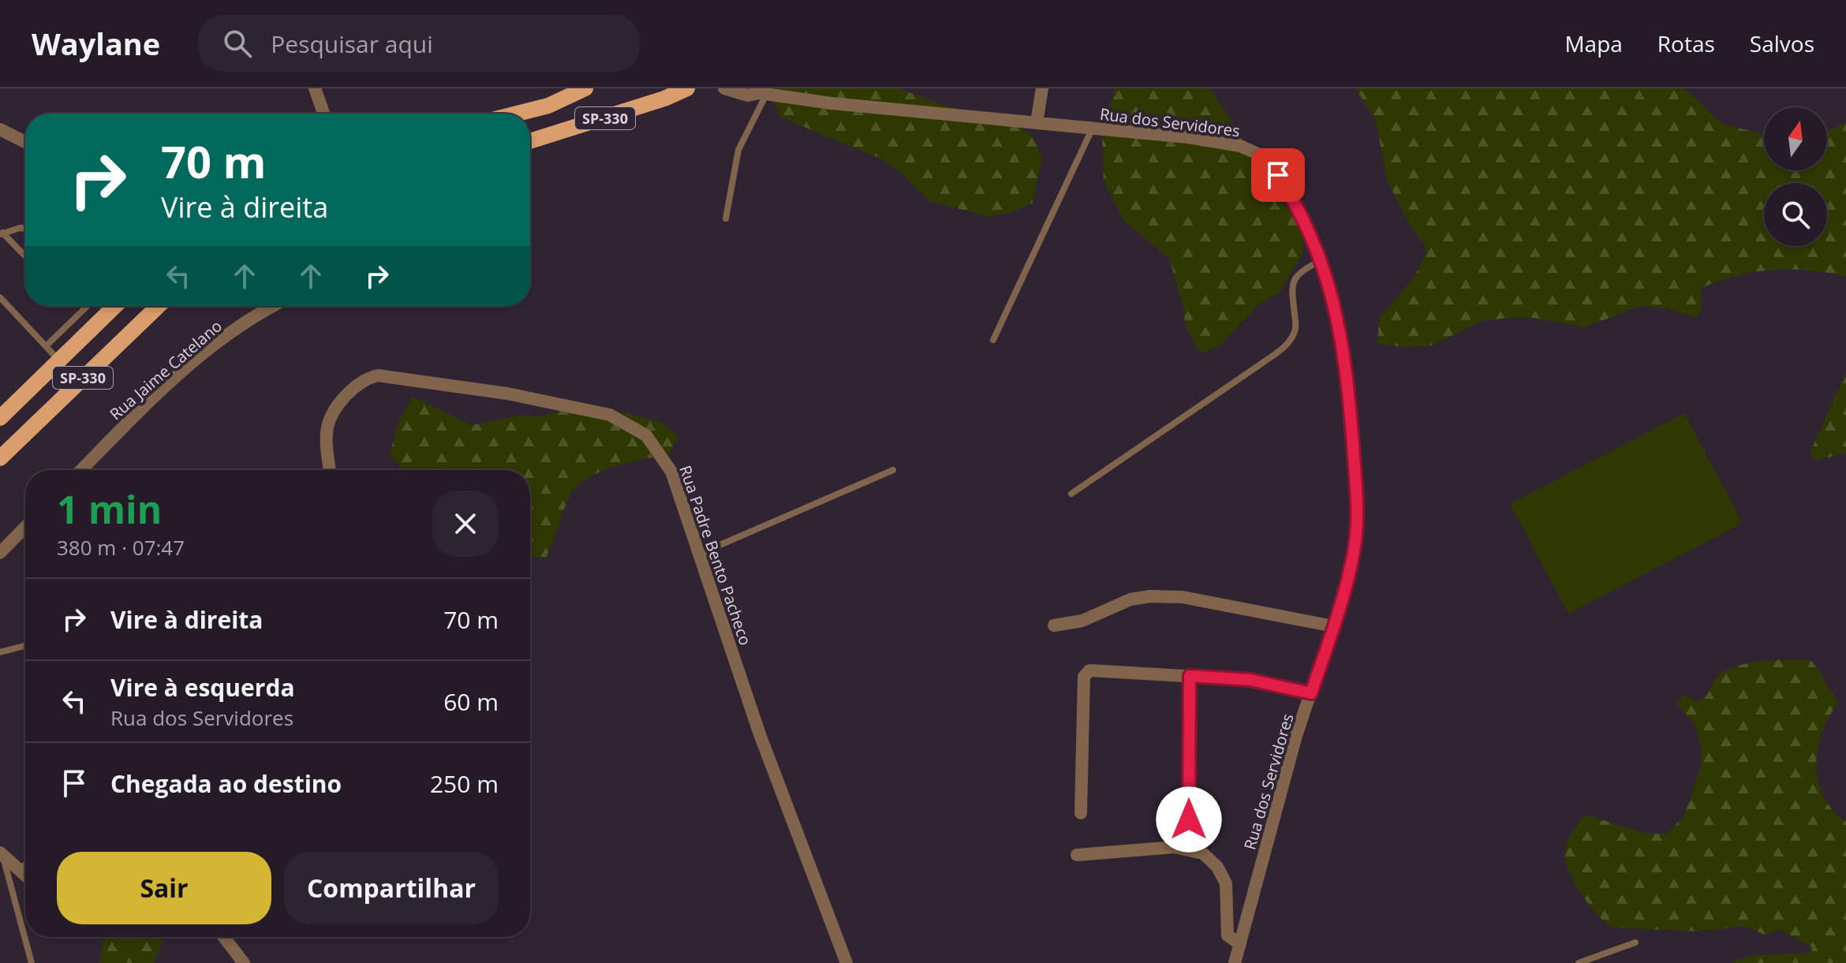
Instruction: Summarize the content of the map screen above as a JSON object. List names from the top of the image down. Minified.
{"streets":{"main road":["SP-330"],"street":["Rua dos Servidores","Rua Jaime Catelano","Rua Padre Bento Pacheco"]},"north":"top","page":{"header":"Waylane","search":"Pesquisar aqui","nav":["Mapa","Rotas","Salvos"],"turn":["70 m","Vire à direita"],"heading":["1 min","380 m · 07:47"],"list":[{"name":"Vire à direita","value":"70 m"},{"name":"Vire à esquerda","note":"Rua dos Servidores","value":"60 m"},{"name":"Chegada ao destino","value":"250 m"}],"buttons":["Sair","Compartilhar"]}}
